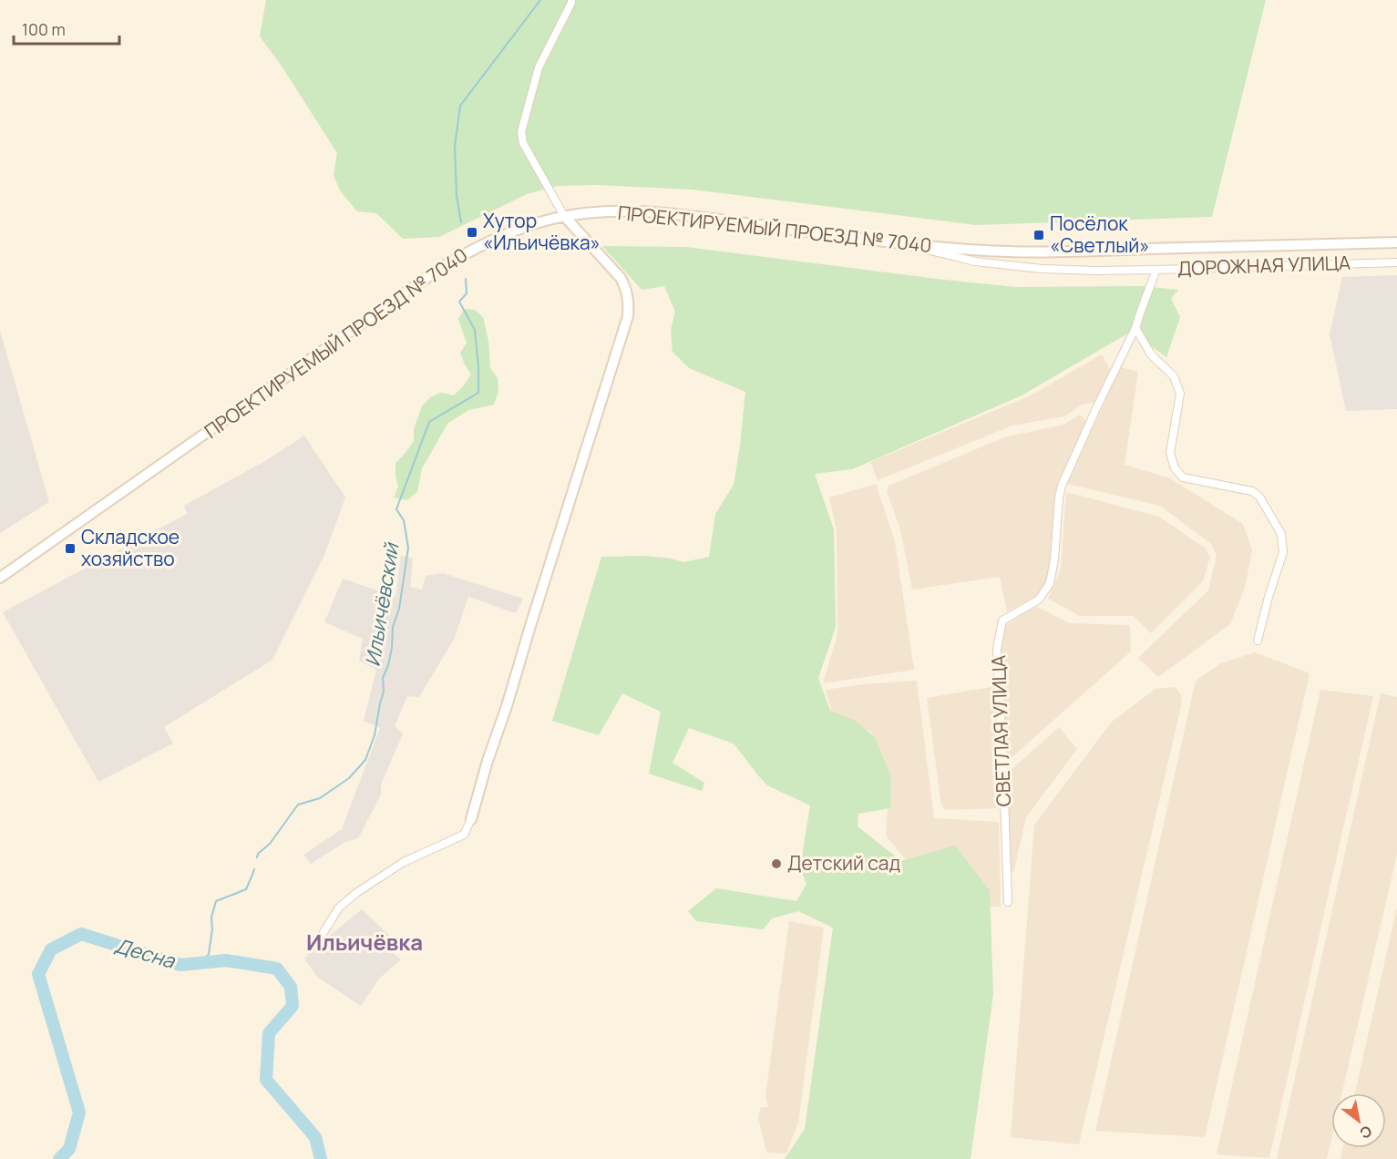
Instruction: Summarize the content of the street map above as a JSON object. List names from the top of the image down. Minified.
{"streets":{"main road":["ПРОЕКТИРУЕМЫЙ ПРОЕЗД № 7040"],"street":["ДОРОЖНАЯ УЛИЦА","СВЕТЛАЯ УЛИЦА"]},"crossings":[["ПРОЕКТИРУЕМЫЙ ПРОЕЗД № 7040","ДОРОЖНАЯ УЛИЦА"],["ДОРОЖНАЯ УЛИЦА","СВЕТЛАЯ УЛИЦА"]],"districts":["Ильичёвка"],"water":["Ильичёвский","Десна"],"places":{"transit":["Хутор «Ильичёвка»","Посёлок «Светлый»","Складское хозяйство"],"other":["Детский сад"]},"scale_bar":"100 m","north":"bottom right"}
